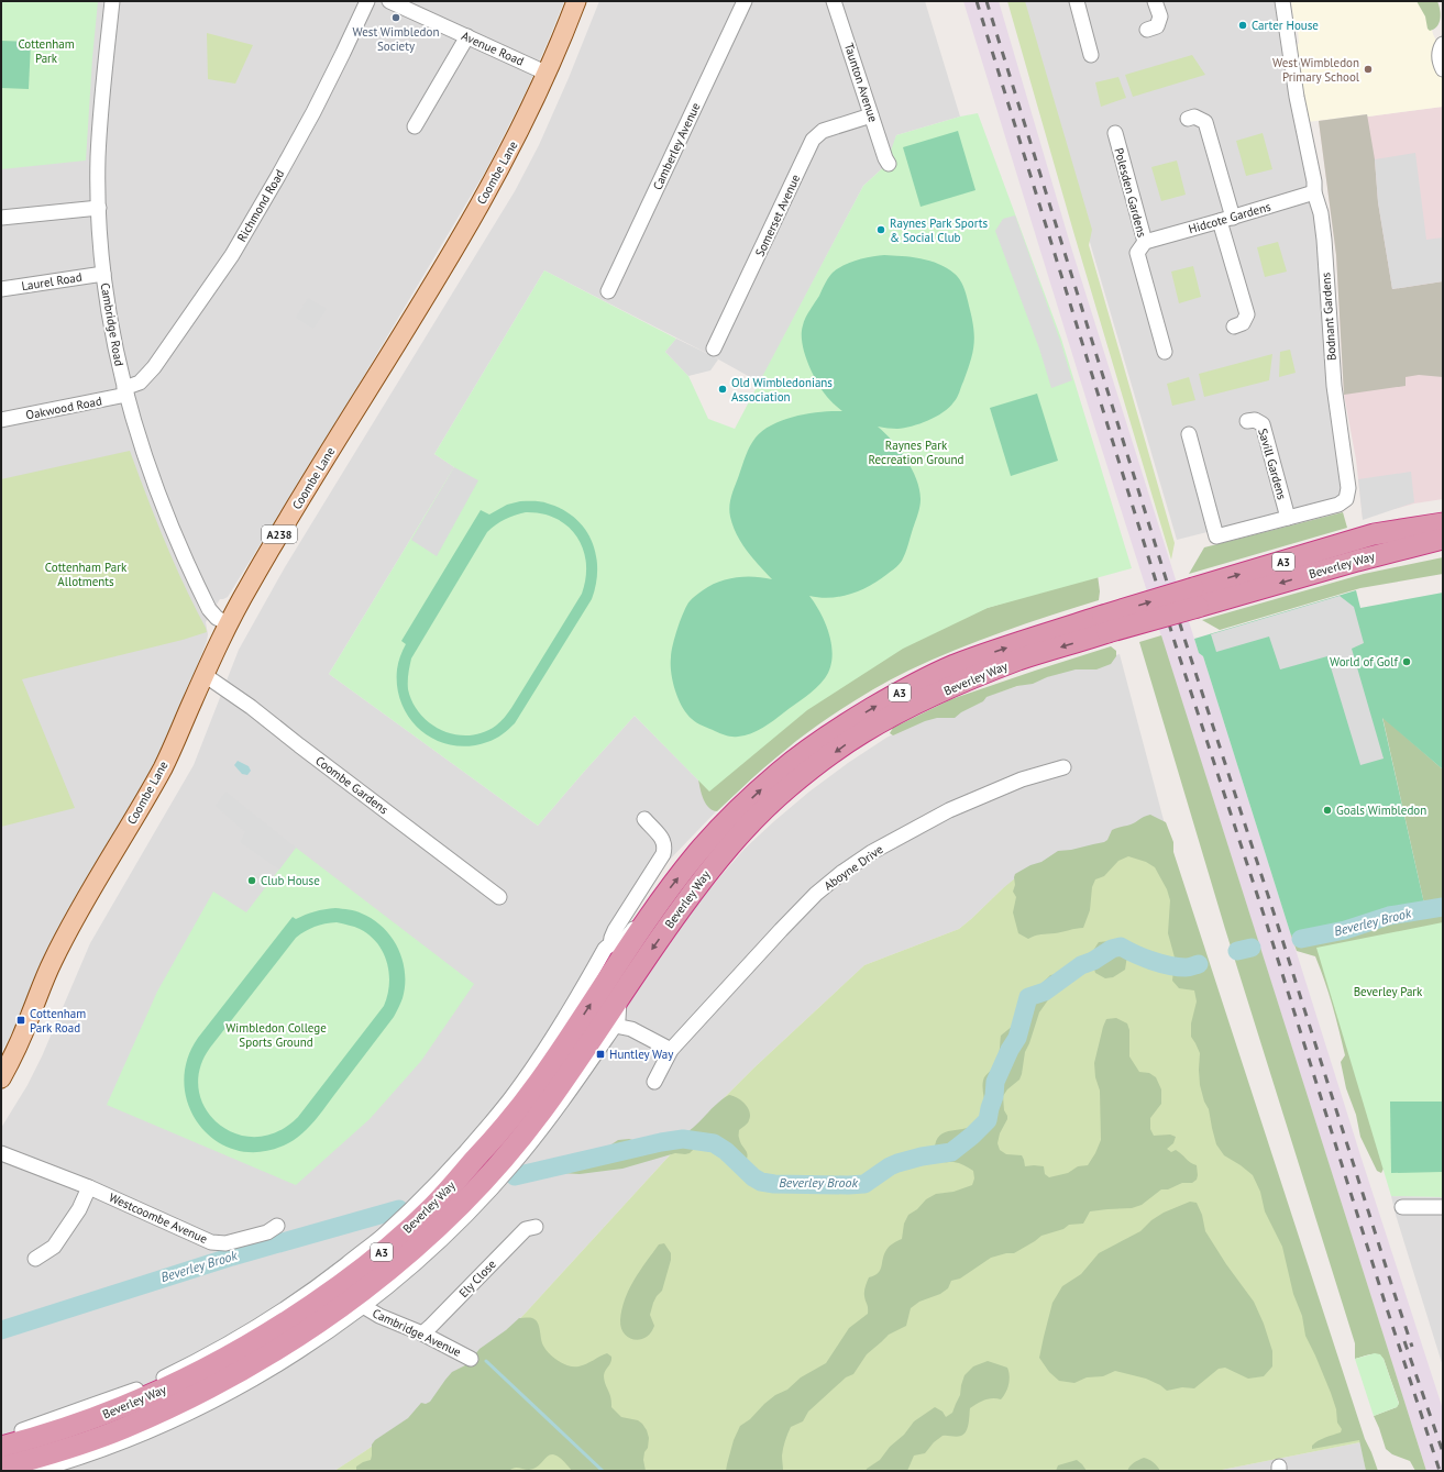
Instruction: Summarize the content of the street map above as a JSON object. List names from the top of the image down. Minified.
{"streets":{"highway":["A3","Beverley Way"],"main road":["Coombe Lane","A238"],"street":["Avenue Road","Taunton Avenue","Camberley Avenue","Polesden Gardens","Richmond Road","Somerset Avenue","Hidcote Gardens","Laurel Road","Bodnant Gardens","Cambridge Road","Oakwood Road","Savill Gardens","Coombe Gardens","Aboyne Drive","Westcoombe Avenue","Ely Close","Cambridge Avenue"]},"crossings":[["Avenue Road","Coombe Lane"],["Taunton Avenue","Somerset Avenue"],["Coombe Lane","Cambridge Road"],["Coombe Lane","Coombe Gardens"],["Polesden Gardens","Hidcote Gardens"],["Richmond Road","Cambridge Road"],["Richmond Road","Oakwood Road"],["Hidcote Gardens","Bodnant Gardens"],["Laurel Road","Cambridge Road"],["Bodnant Gardens","Savill Gardens"],["Cambridge Road","Oakwood Road"],["Beverley Way","Cambridge Avenue"],["Ely Close","Cambridge Avenue"]],"water":["Beverley Brook"],"parks":["Cottenham Park","Raynes Park Recreation Ground","Cottenham Park Allotments","Beverley Park","Wimbledon College Sports Ground"],"places":{"other":["West Wimbledon Society","Carter House","West Wimbledon Primary School","Raynes Park Sports & Social Club","Old Wimbledonians Association","World of Golf","Goals Wimbledon","Club House"],"transit":["Cottenham Park Road","Huntley Way"]}}
